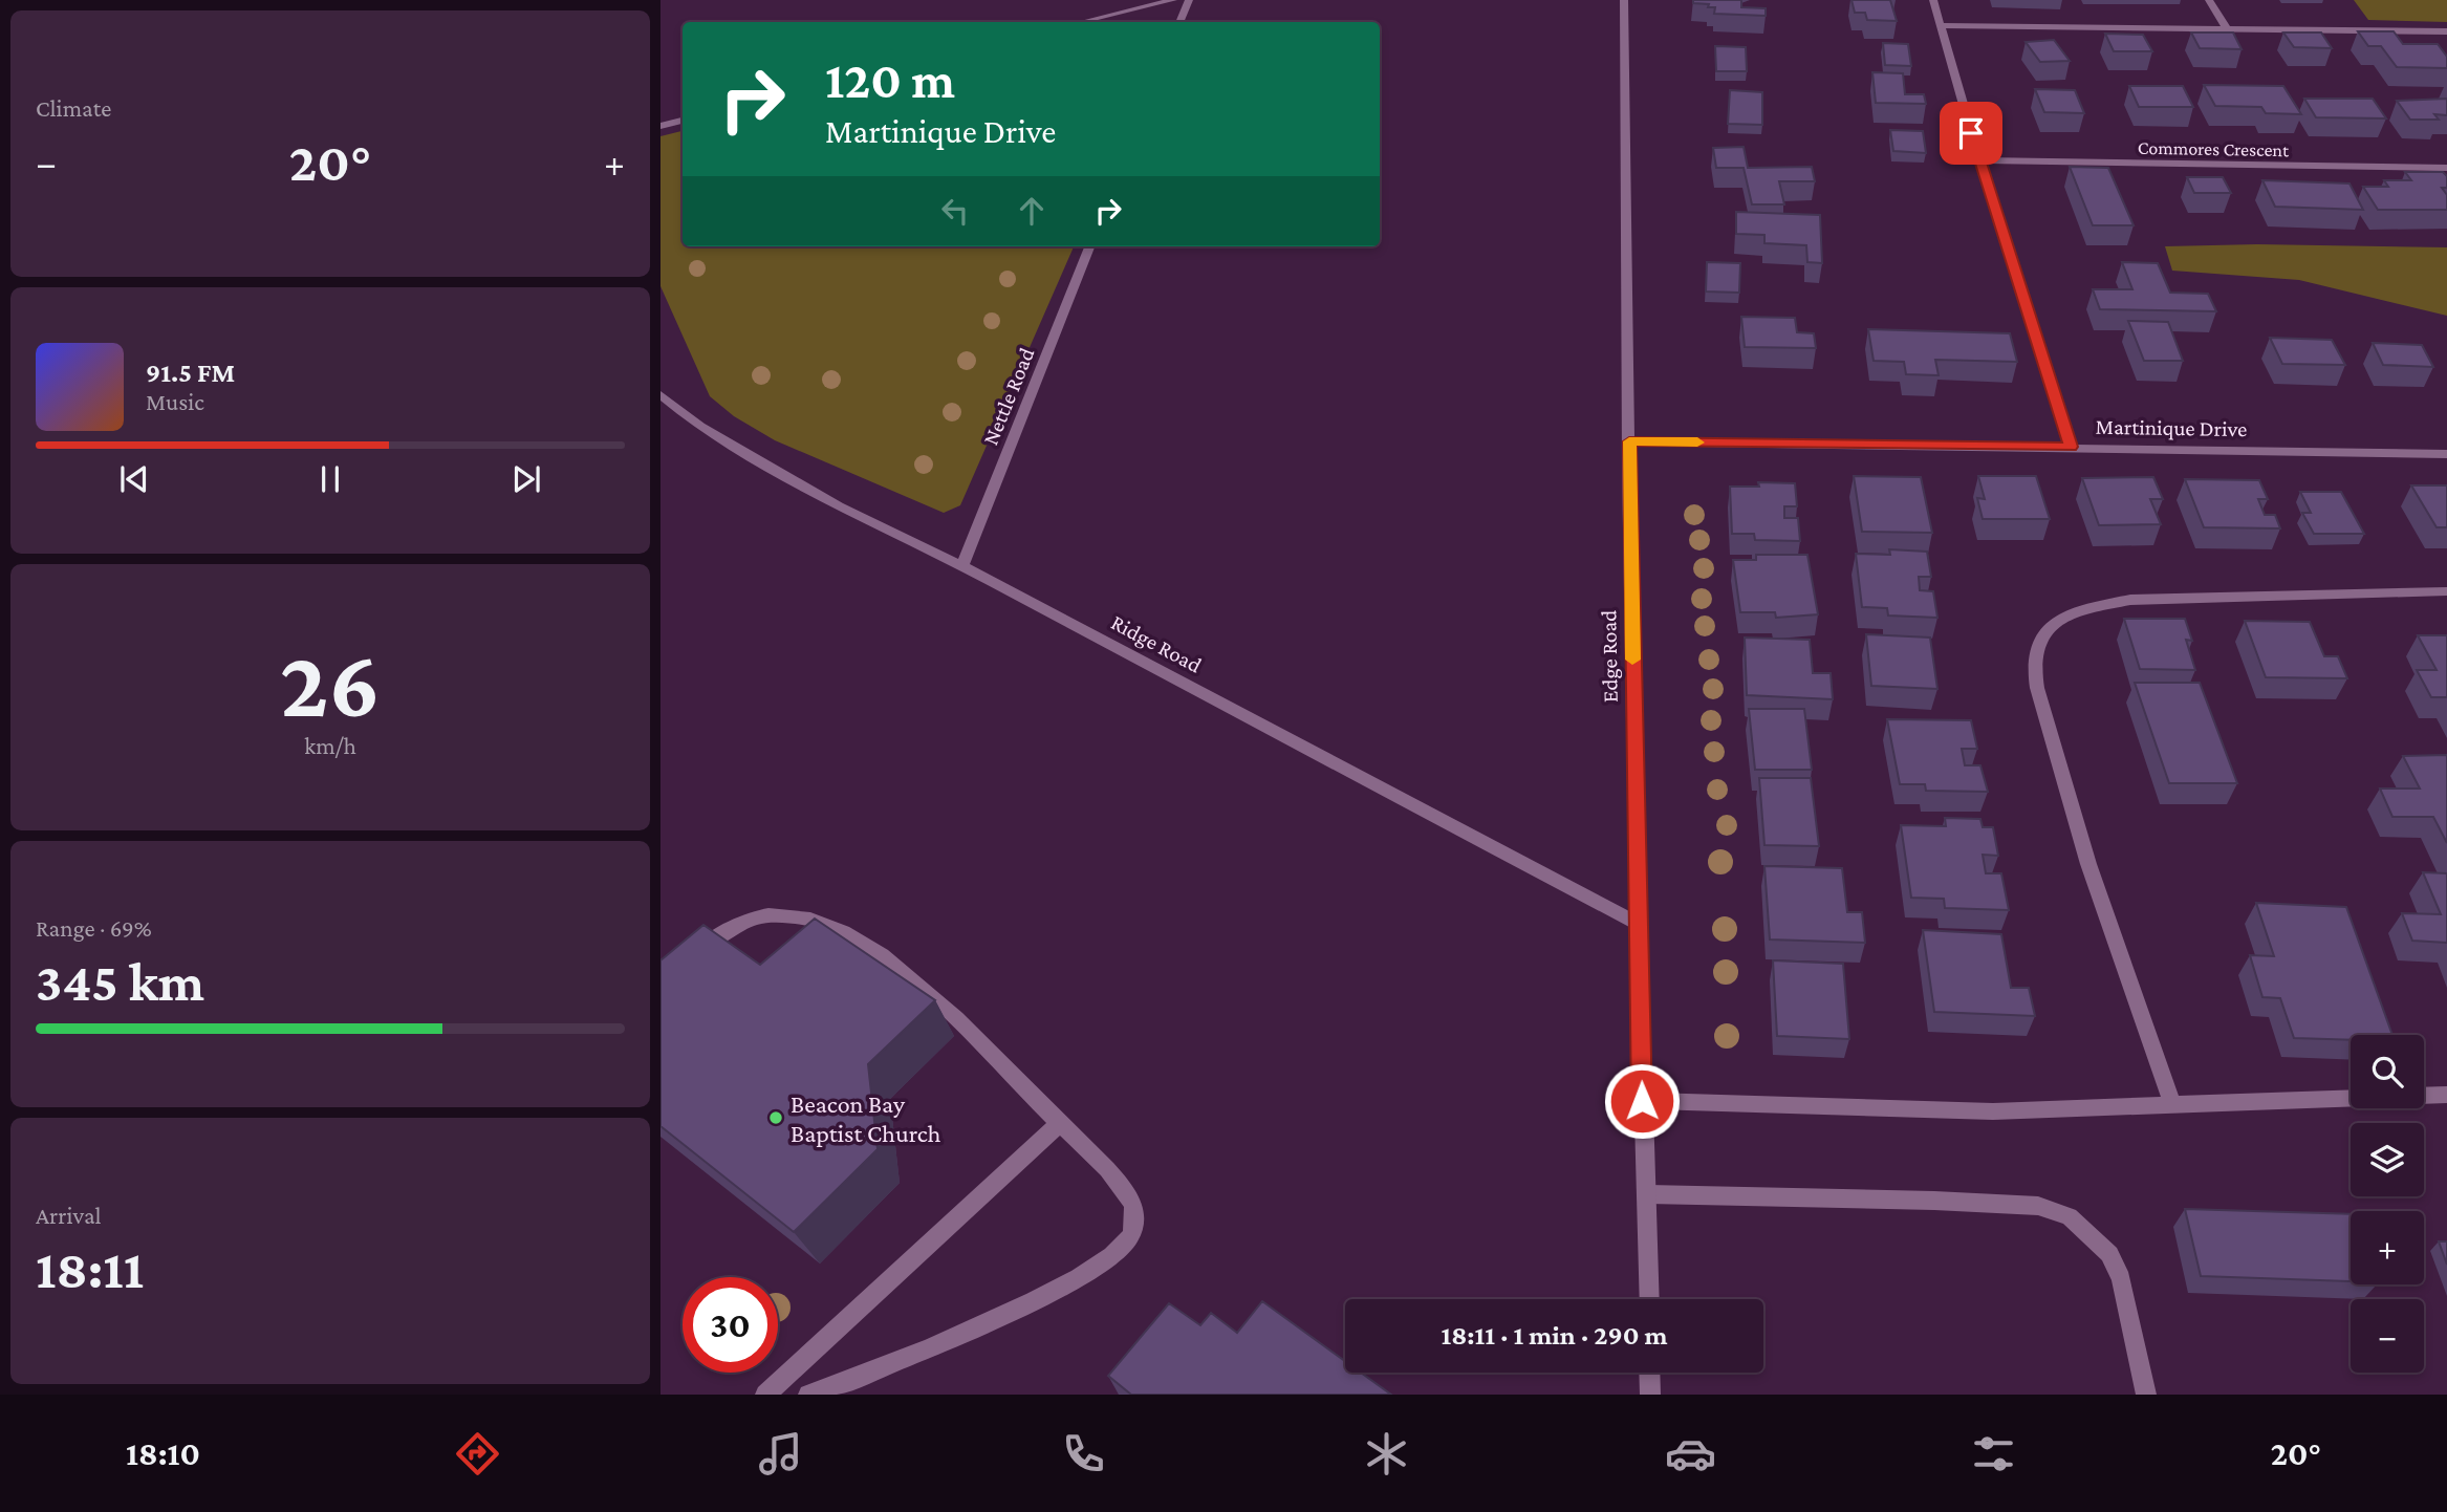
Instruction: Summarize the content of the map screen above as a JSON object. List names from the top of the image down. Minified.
{"streets":{"street":["Commores Crescent","Nettle Road","Martinique Drive","Ridge Road","Edge Road"]},"crossings":[["Nettle Road","Ridge Road"],["Martinique Drive","Edge Road"],["Ridge Road","Edge Road"]],"places":["Beacon Bay Baptist Church"],"page":{"tile":["Climate",["26","km/h"],["Range · 69%","345 km"],["Arrival","18:11"]],"turn":["120 m","Martinique Drive"],"heat":["−","20°","+"],"song":["91.5 FM","Music"],"map_buttons":["+","−"],"limit":"30","trip":"18:11 · 1 min · 290 m","tabs":["18:10","20°"]}}
